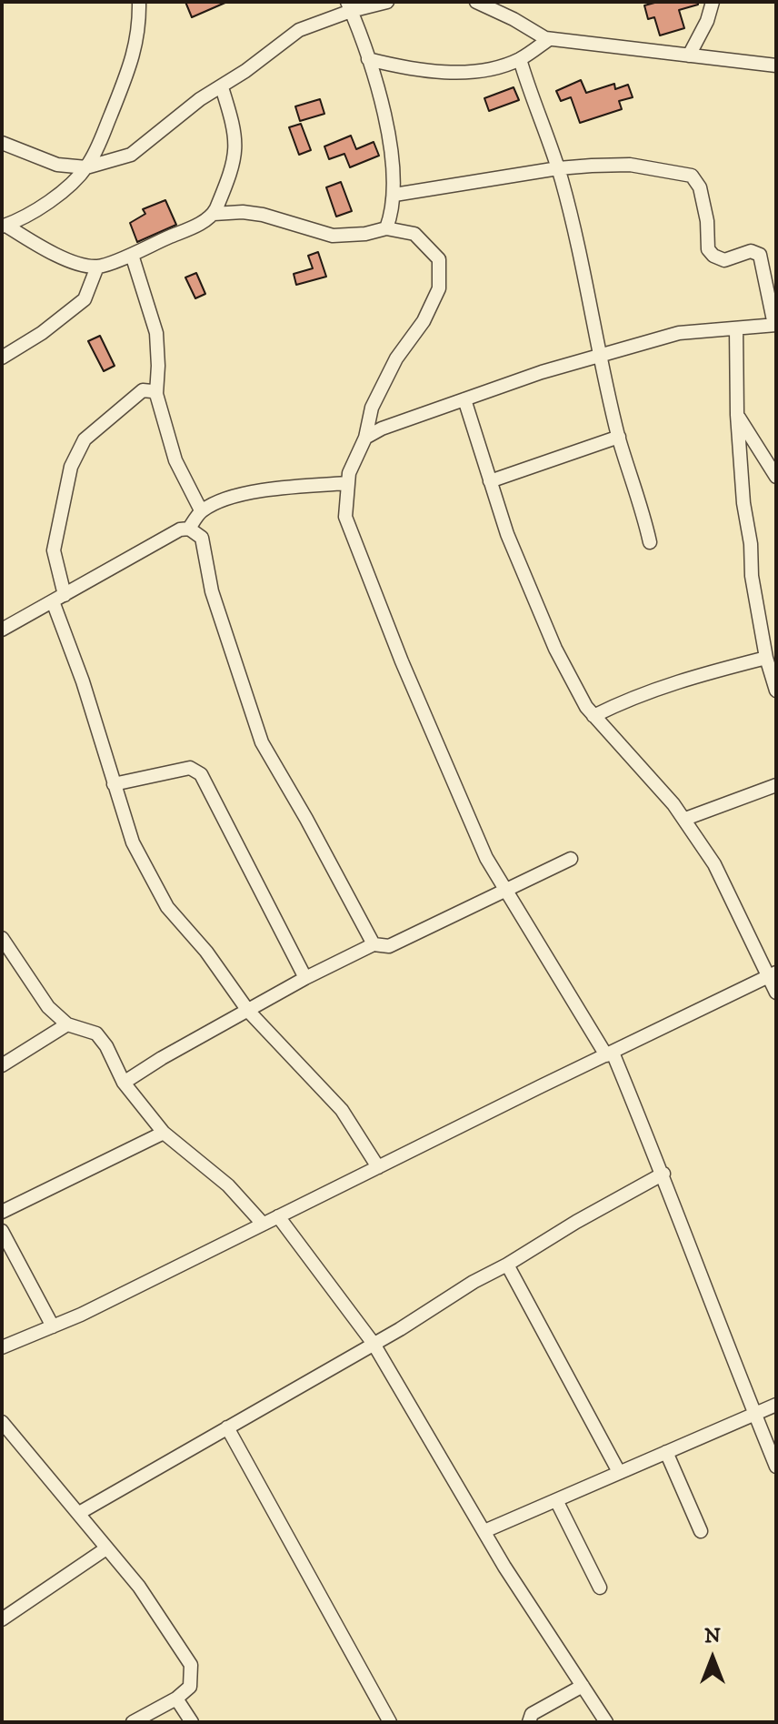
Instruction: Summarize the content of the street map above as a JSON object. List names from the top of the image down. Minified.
{"north":"top"}
